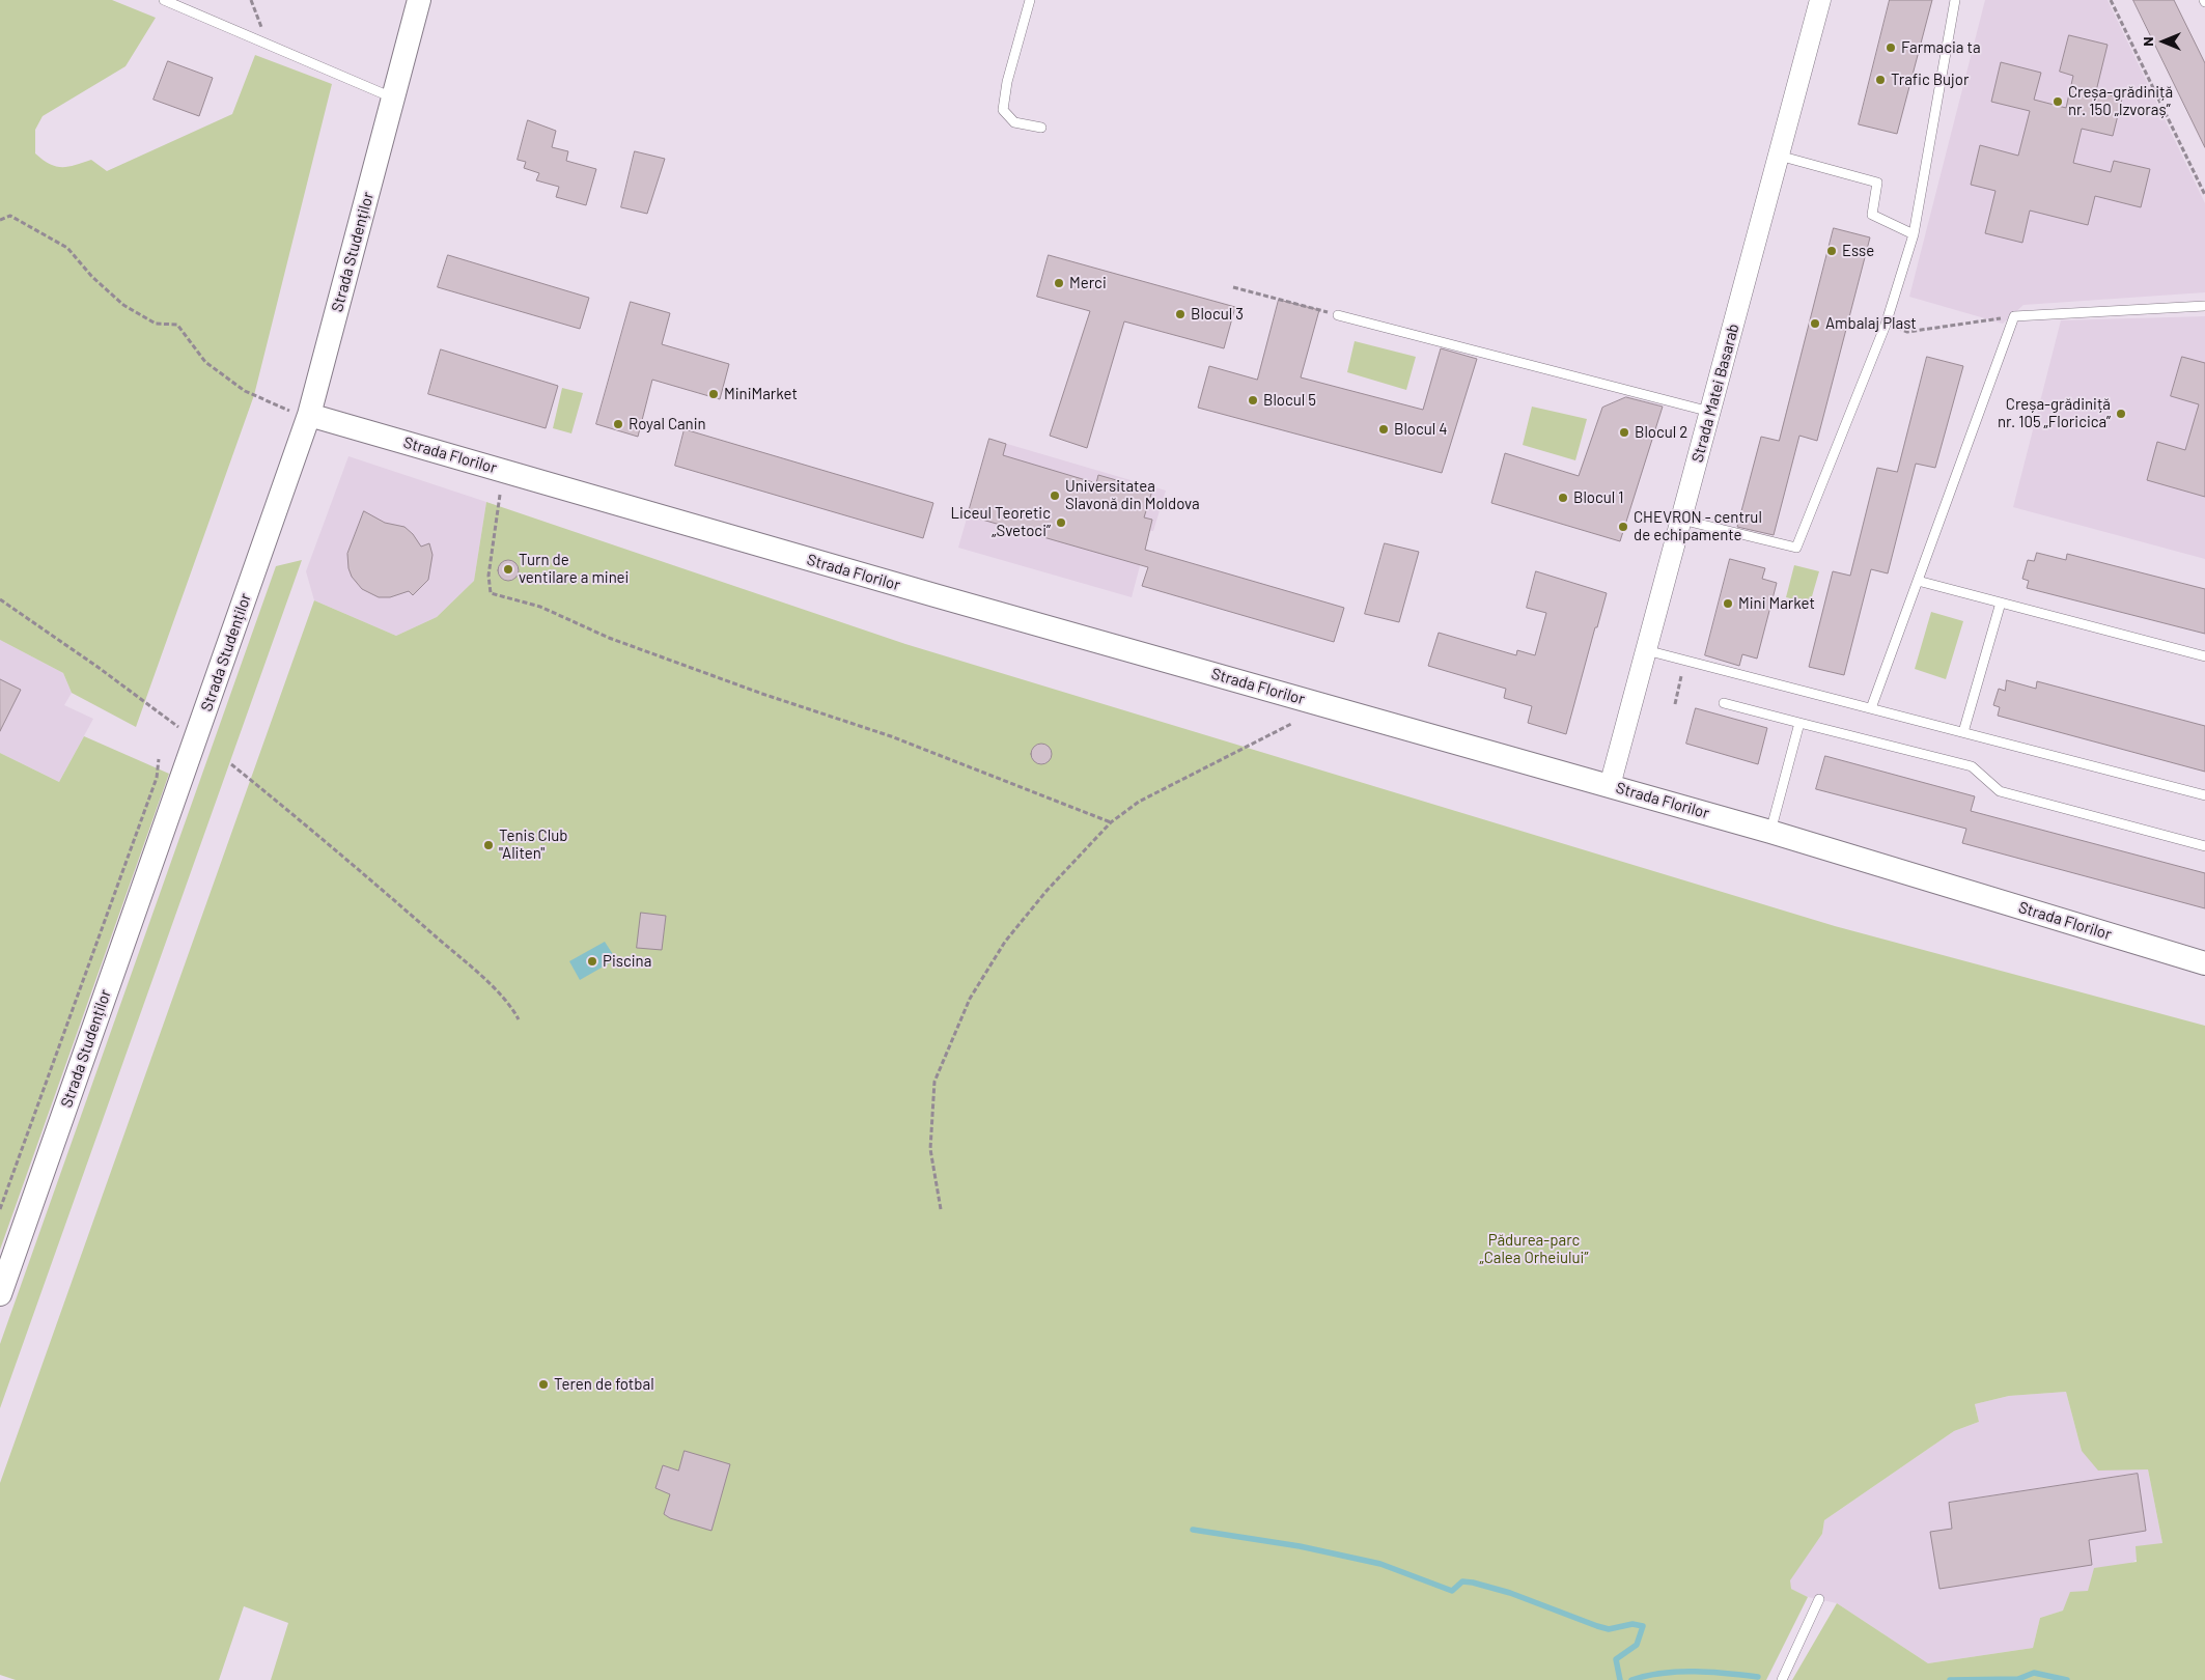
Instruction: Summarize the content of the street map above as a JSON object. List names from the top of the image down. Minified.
{"streets":{"main road":["Strada Studenților","Strada Florilor"],"street":["Strada Matei Basarab"]},"crossings":[["Strada Studenților","Strada Florilor"],["Strada Matei Basarab","Strada Florilor"]],"parks":["Pădurea-parc „Calea Orheiului”"],"places":["Farmacia ta","Trafic Bujor","Creșa-grădiniță nr. 150 „Izvoraș”","Esse","Merci","Blocul 3","Ambalaj Plast","MiniMarket","Blocul 5","Creșa-grădiniță nr. 105 „Floricica”","Royal Canin","Blocul 4","Blocul 2","Universitatea Slavonă din Moldova","Blocul 1","Liceul Teoretic „Svetoci”","CHEVRON - centrul de echipamente","Turn de ventilare a minei","Mini Market","Tenis Club \"Aliten\"","Piscina","Teren de fotbal"],"north":"left"}
